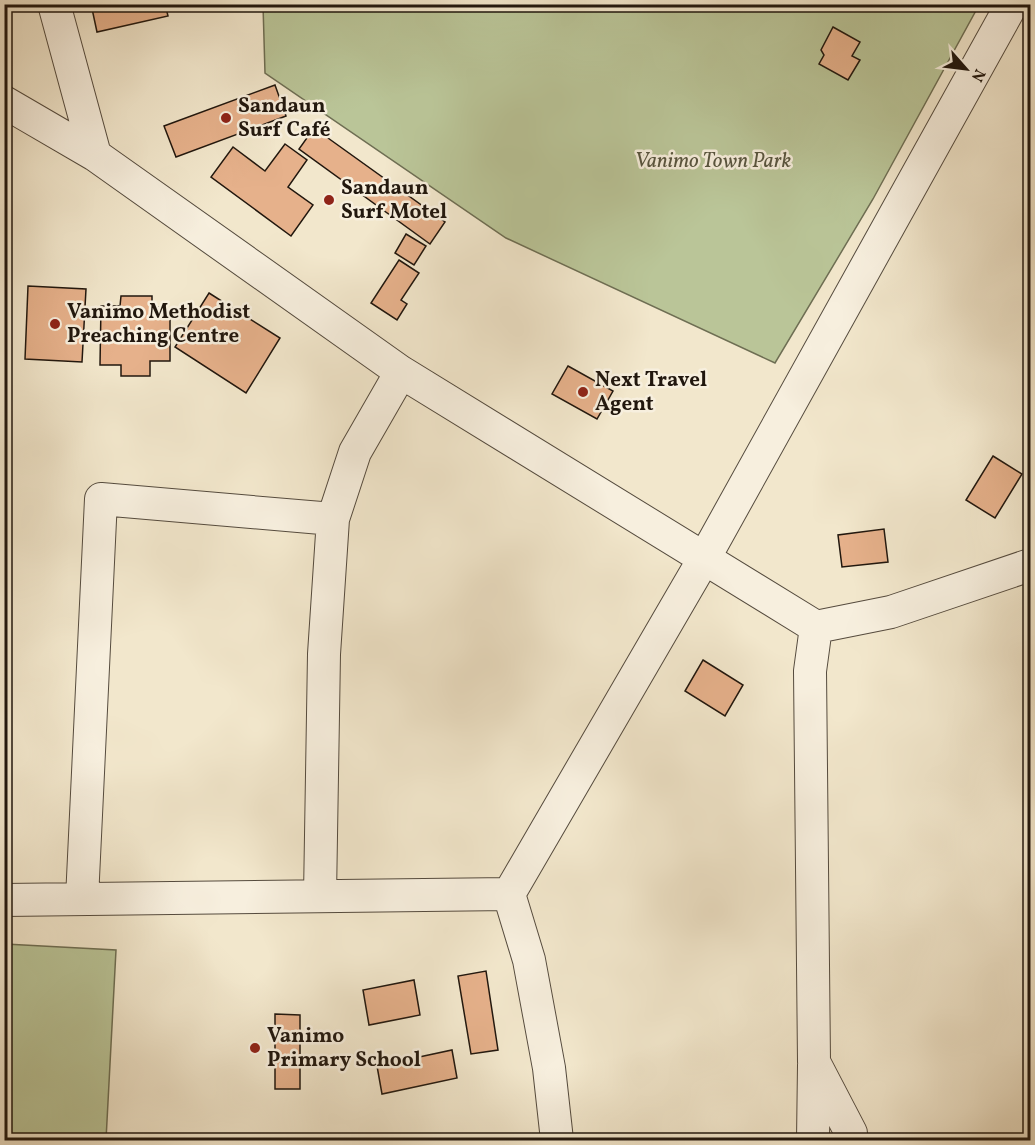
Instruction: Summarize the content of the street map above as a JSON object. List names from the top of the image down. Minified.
{"parks":["Vanimo Town Park"],"places":["Sandaun Surf Café","Sandaun Surf Motel","Vanimo Methodist Preaching Centre","Next Travel Agent","Vanimo Primary School"],"north":"bottom right"}
